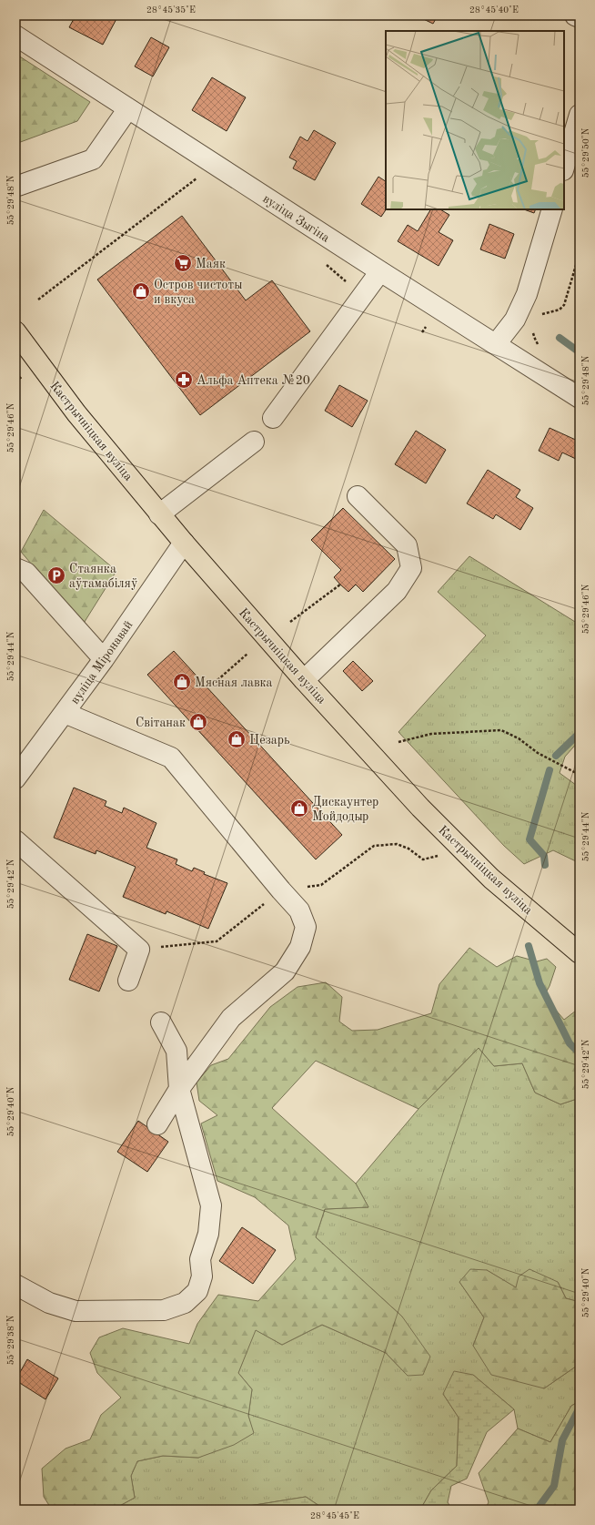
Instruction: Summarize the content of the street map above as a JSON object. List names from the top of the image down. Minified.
{"streets":{"main road":["Кастрычніцкая вуліца"],"street":["вуліца Зыгіна","вуліца Міронавай"]},"crossings":[["Кастрычніцкая вуліца","вуліца Міронавай"]],"places":{"supermarket":["Маяк"],"shop":["Остров чистоты и вкуса","Мясная лавка","Світанак","Цезарь","Дискаунтер Мойдодыр"],"pharmacy":["Альфа Аптека №20"],"parking":["Стаянка аўтамабіляў"]},"coordinates":["28°45'35\"E","28°45'40\"E","55°29'50\"N","55°29'48\"N","55°29'46\"N","55°29'44\"N","55°29'42\"N","55°29'40\"N","55°29'38\"N","28°45'45\"E"]}
